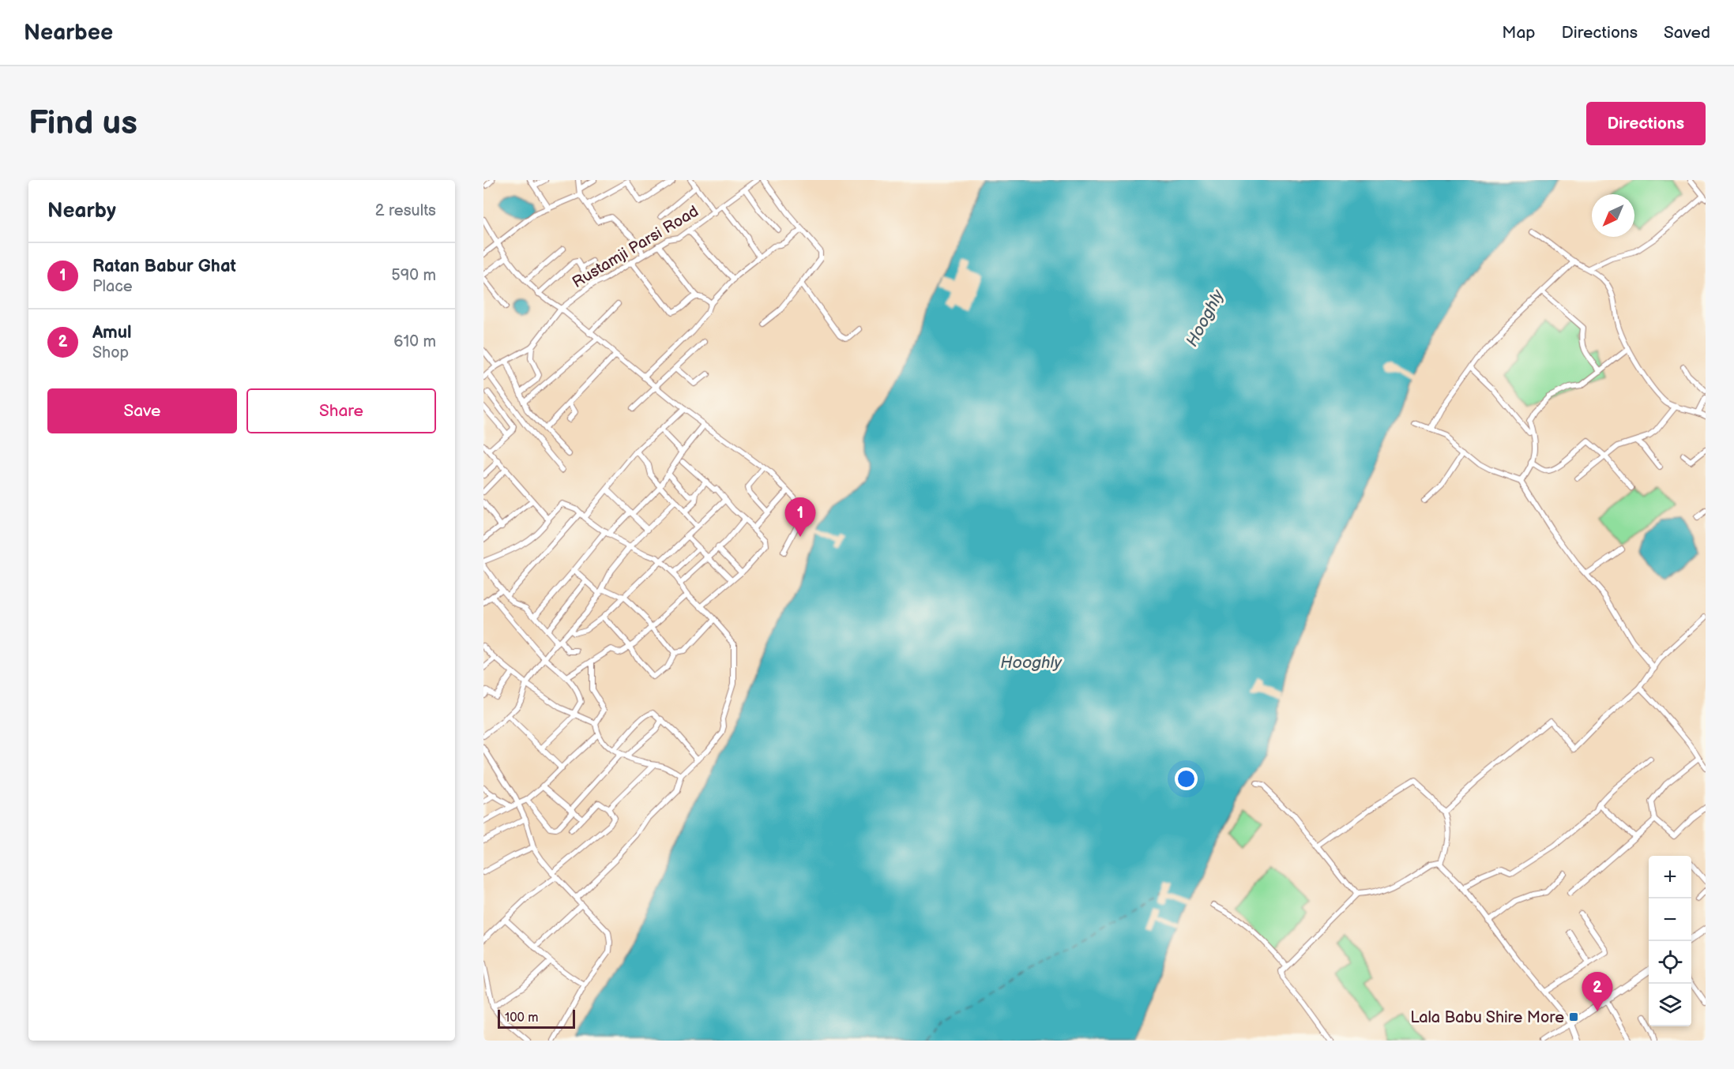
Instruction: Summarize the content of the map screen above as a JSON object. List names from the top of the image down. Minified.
{"streets":{"street":["Rustamji Parsi Road"]},"water":["Hooghly"],"places":{"transit":["Lala Babu Shire More"]},"scale_bar":"100 m","north":"bottom left","page":{"header":"Nearbee","nav":["Map","Directions","Saved"],"buttons":["Directions",["Save","Share"]],"title":"Find us","heading":["Nearby","2 results"],"list":[{"mark":"1","name":"Ratan Babur Ghat","note":"Place","value":"590 m"},{"mark":"2","name":"Amul","note":"Shop","value":"610 m"}],"pins":["1","2"],"map_buttons":["+","−"],"scale":"100 m"}}
